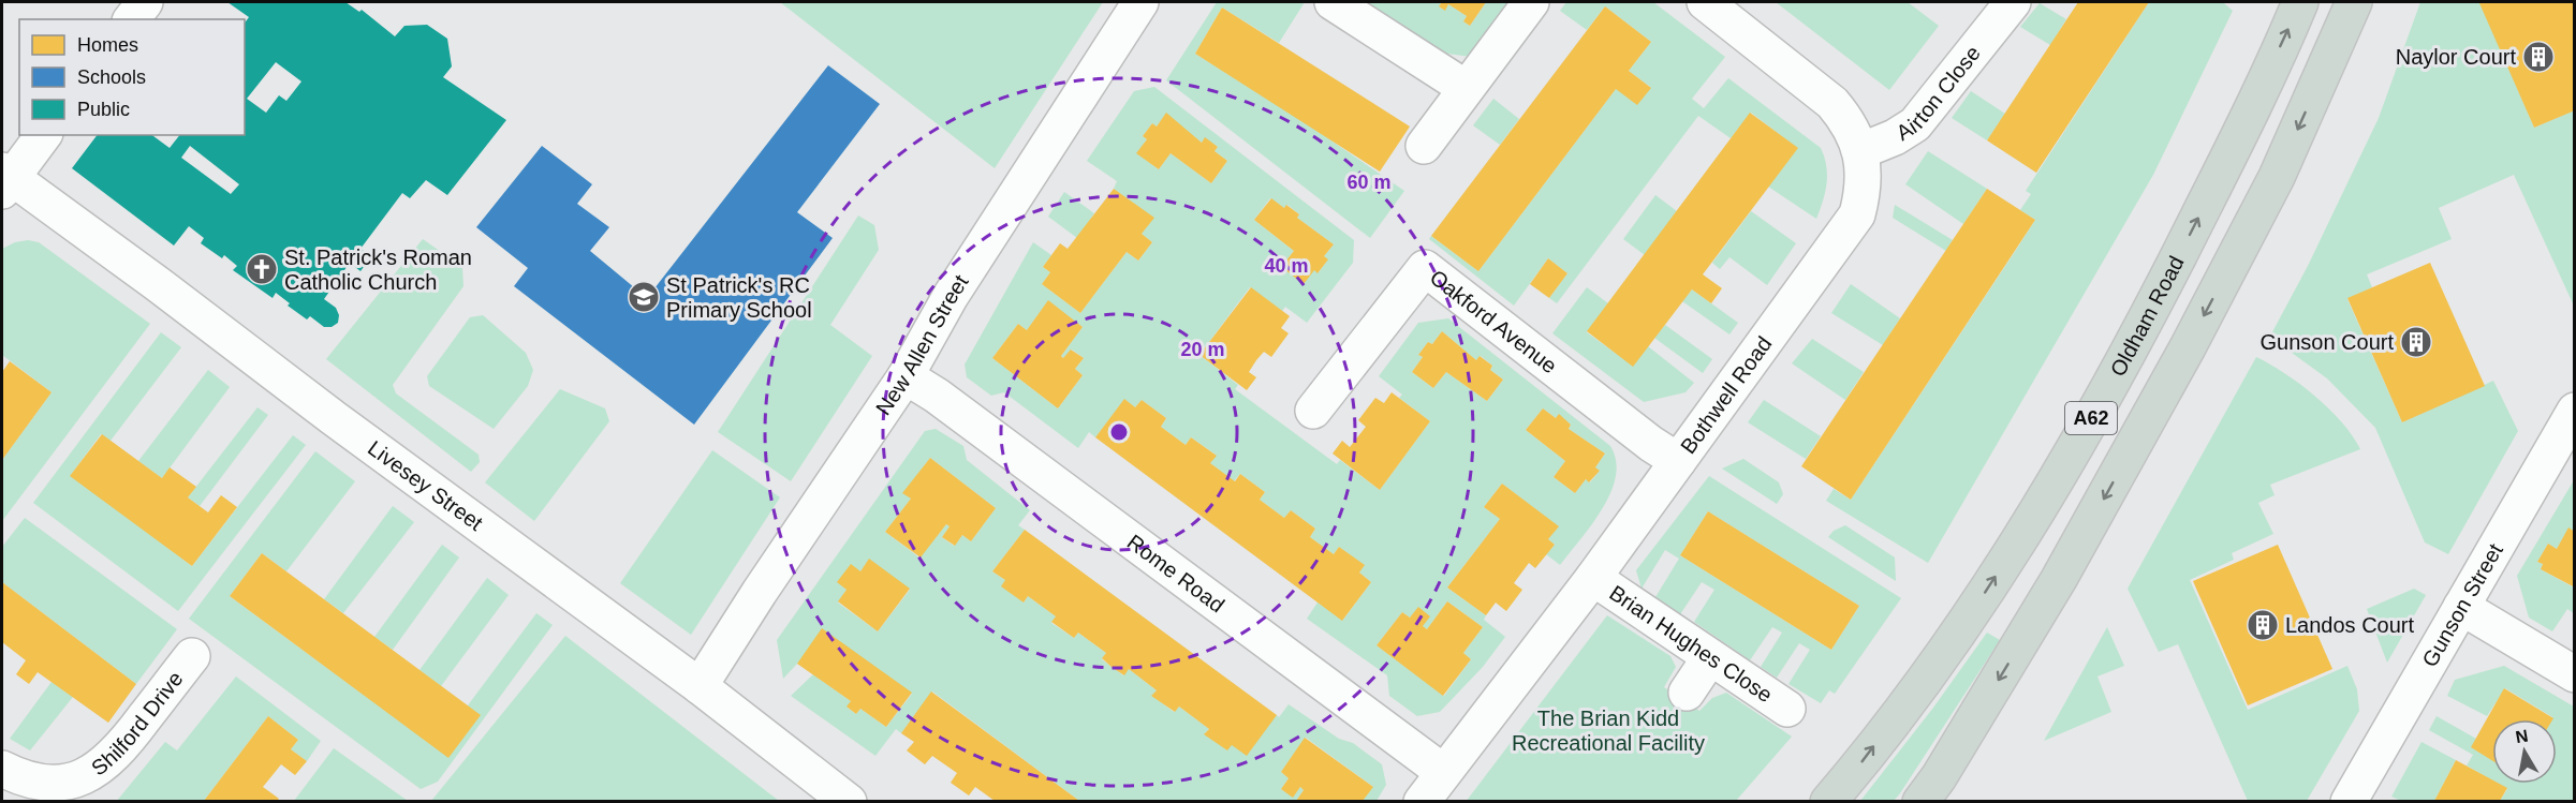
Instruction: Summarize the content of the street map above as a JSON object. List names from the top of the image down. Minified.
{"streets":{"highway":["Oldham Road","A62"],"street":["Airton Close","Oakford Avenue","New Allen Street","Bothwell Road","Livesey Street","Rome Road","Gunson Street","Brian Hughes Close","Shilford Drive"]},"crossings":[["Airton Close","Bothwell Road"],["Oakford Avenue","Bothwell Road"],["New Allen Street","Livesey Street"],["New Allen Street","Rome Road"],["Bothwell Road","Rome Road"],["Bothwell Road","Brian Hughes Close"]],"parks":["The Brian Kidd Recreational Facility"],"places":{"building":["Naylor Court","Gunson Court","Landos Court"],"church":["St. Patrick's Roman Catholic Church"],"school or university":["St Patrick's RC Primary School"]},"legend":["Homes","Schools","Public"],"north":"top","rings":["60 m","40 m","20 m"]}
